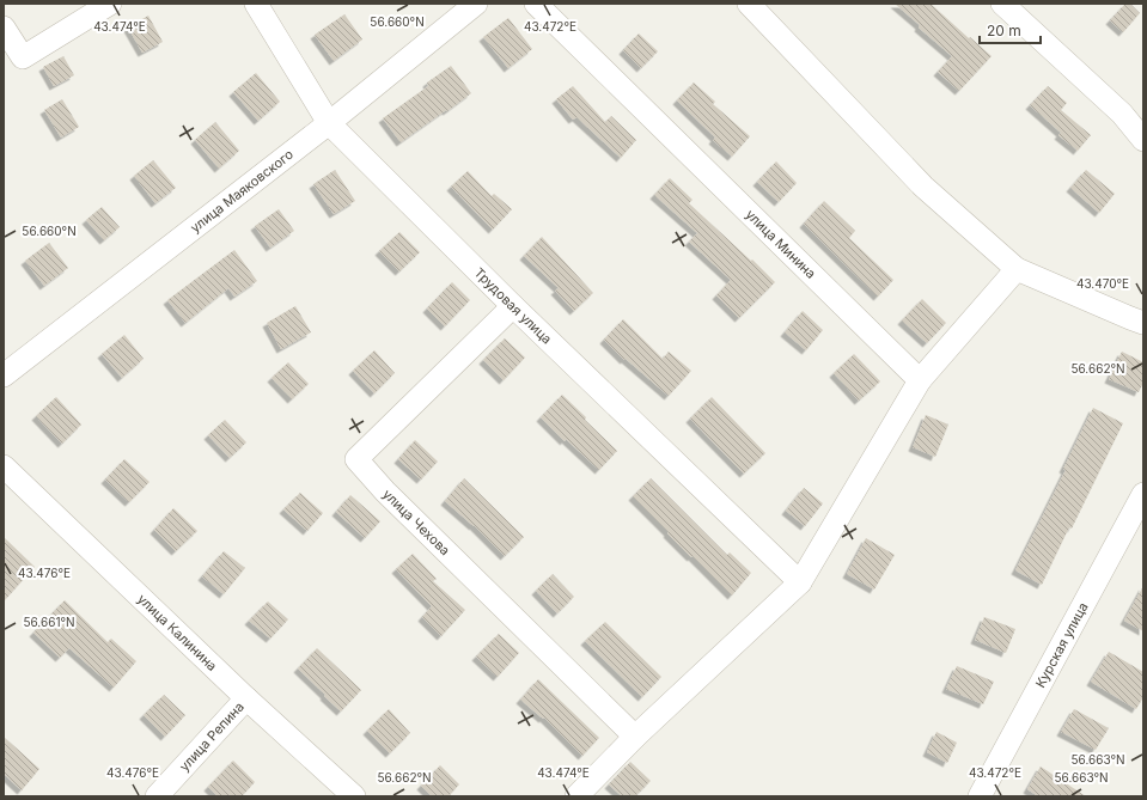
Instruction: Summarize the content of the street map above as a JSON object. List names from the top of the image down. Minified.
{"streets":{"street":["улица Маяковского","улица Минина","Трудовая улица","улица Чехова","улица Калинина","Курская улица","улица Репина"]},"crossings":[["улица Маяковского","Трудовая улица"],["Трудовая улица","улица Чехова"],["улица Калинина","улица Репина"]],"scale_bar":"20 m","coordinates":["56.660°N","43.474°E","43.472°E","43.470°E","56.662°N","43.476°E","56.661°N","56.663°N"]}
